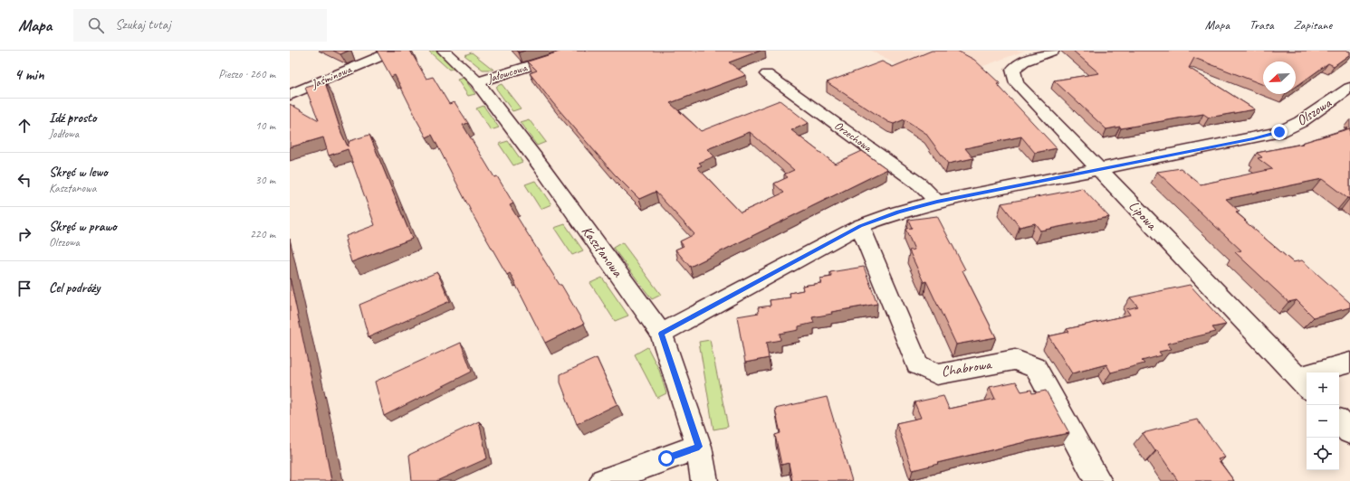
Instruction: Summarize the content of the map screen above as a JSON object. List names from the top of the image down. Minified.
{"streets":{"street":["Jałowcowa","Jaśminowa","Olszowa","Orzechowa","Lipowa","Kasztanowa","Chabrowa"]},"crossings":[["Jałowcowa","Kasztanowa"],["Olszowa","Orzechowa"],["Olszowa","Lipowa"],["Olszowa","Kasztanowa"],["Olszowa","Chabrowa"]],"north":"bottom left","page":{"header":"Mapa","search":"Szukaj tutaj","nav":["Mapa","Trasa","Zapisane"],"heading":["4 min","Pieszo · 260 m"],"list":[["Idź prosto","Jodłowa","10 m"],["Skręć w lewo","Kasztanowa","30 m"],["Skręć w prawo","Olszowa","220 m"],"Cel podróży"],"map_buttons":["+","−"]}}
